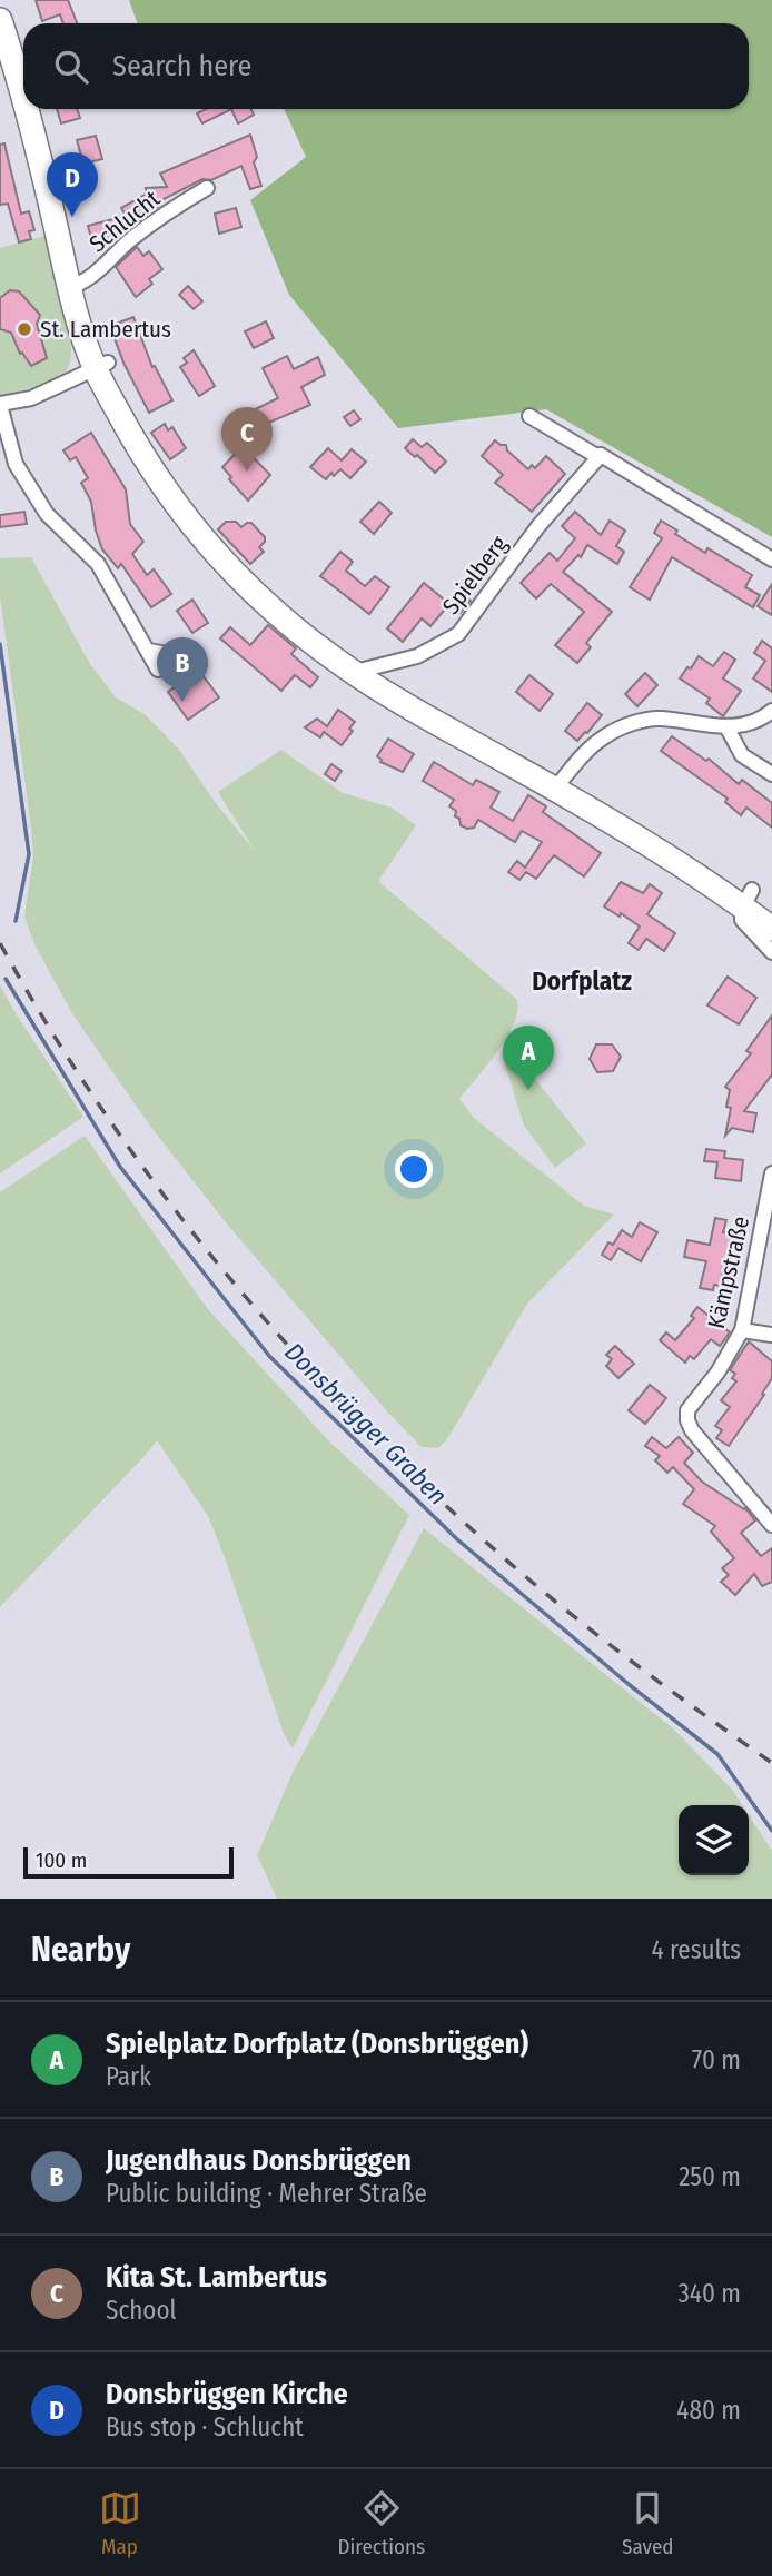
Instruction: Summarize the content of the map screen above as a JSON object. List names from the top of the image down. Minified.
{"streets":{"street":["Schlucht","Spielberg","Kämpstraße"]},"districts":["Dorfplatz"],"water":["Donsbrügger Graben"],"places":["St. Lambertus"],"scale_bar":"100 m","page":{"search":"Search here","pins":["D","C","B","A"],"scale":"100 m","heading":["Nearby","4 results"],"list":[{"mark":"A","name":"Spielplatz Dorfplatz (Donsbrüggen)","note":"Park","value":"70 m"},{"mark":"B","name":"Jugendhaus Donsbrüggen","note":"Public building · Mehrer Straße","value":"250 m"},{"mark":"C","name":"Kita St. Lambertus","note":"School","value":"340 m"},{"mark":"D","name":"Donsbrüggen Kirche","note":"Bus stop · Schlucht","value":"480 m"}],"nav":["Map","Directions","Saved"]}}
